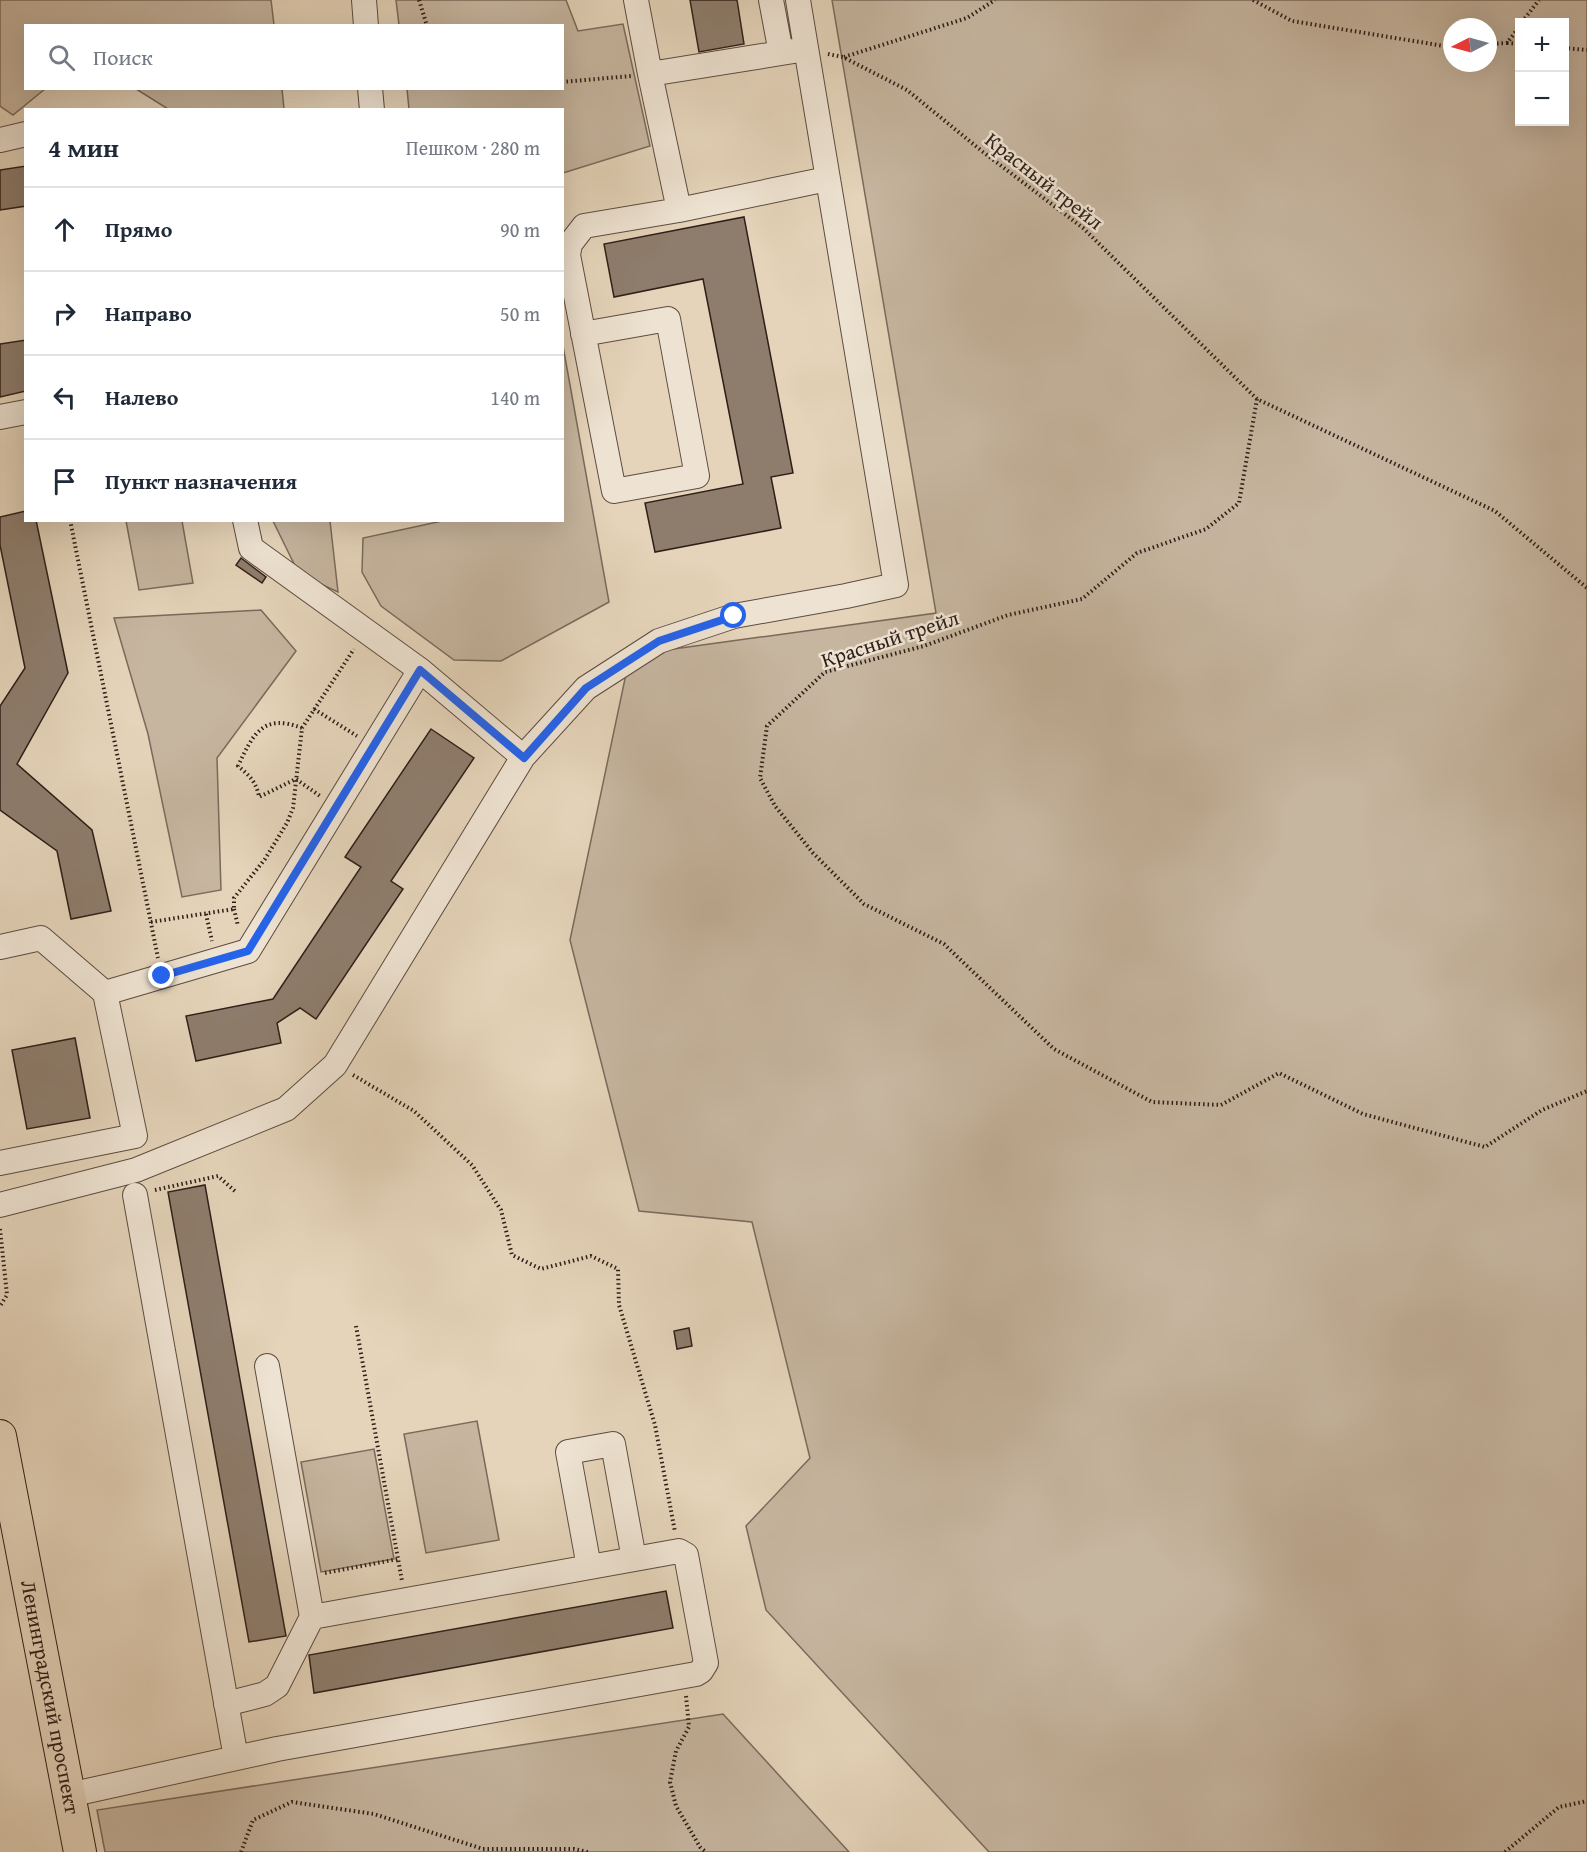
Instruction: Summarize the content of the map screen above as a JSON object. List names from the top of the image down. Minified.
{"streets":{"main road":["Ленинградский проспект"],"path":["Красный трейл"]},"north":"left","page":{"map_buttons":["+","−"],"search":"Поиск","heading":["4 мин","Пешком · 280 m"],"list":[["Прямо","90 m"],["Направо","50 m"],["Налево","140 m"],"Пункт назначения"]}}
